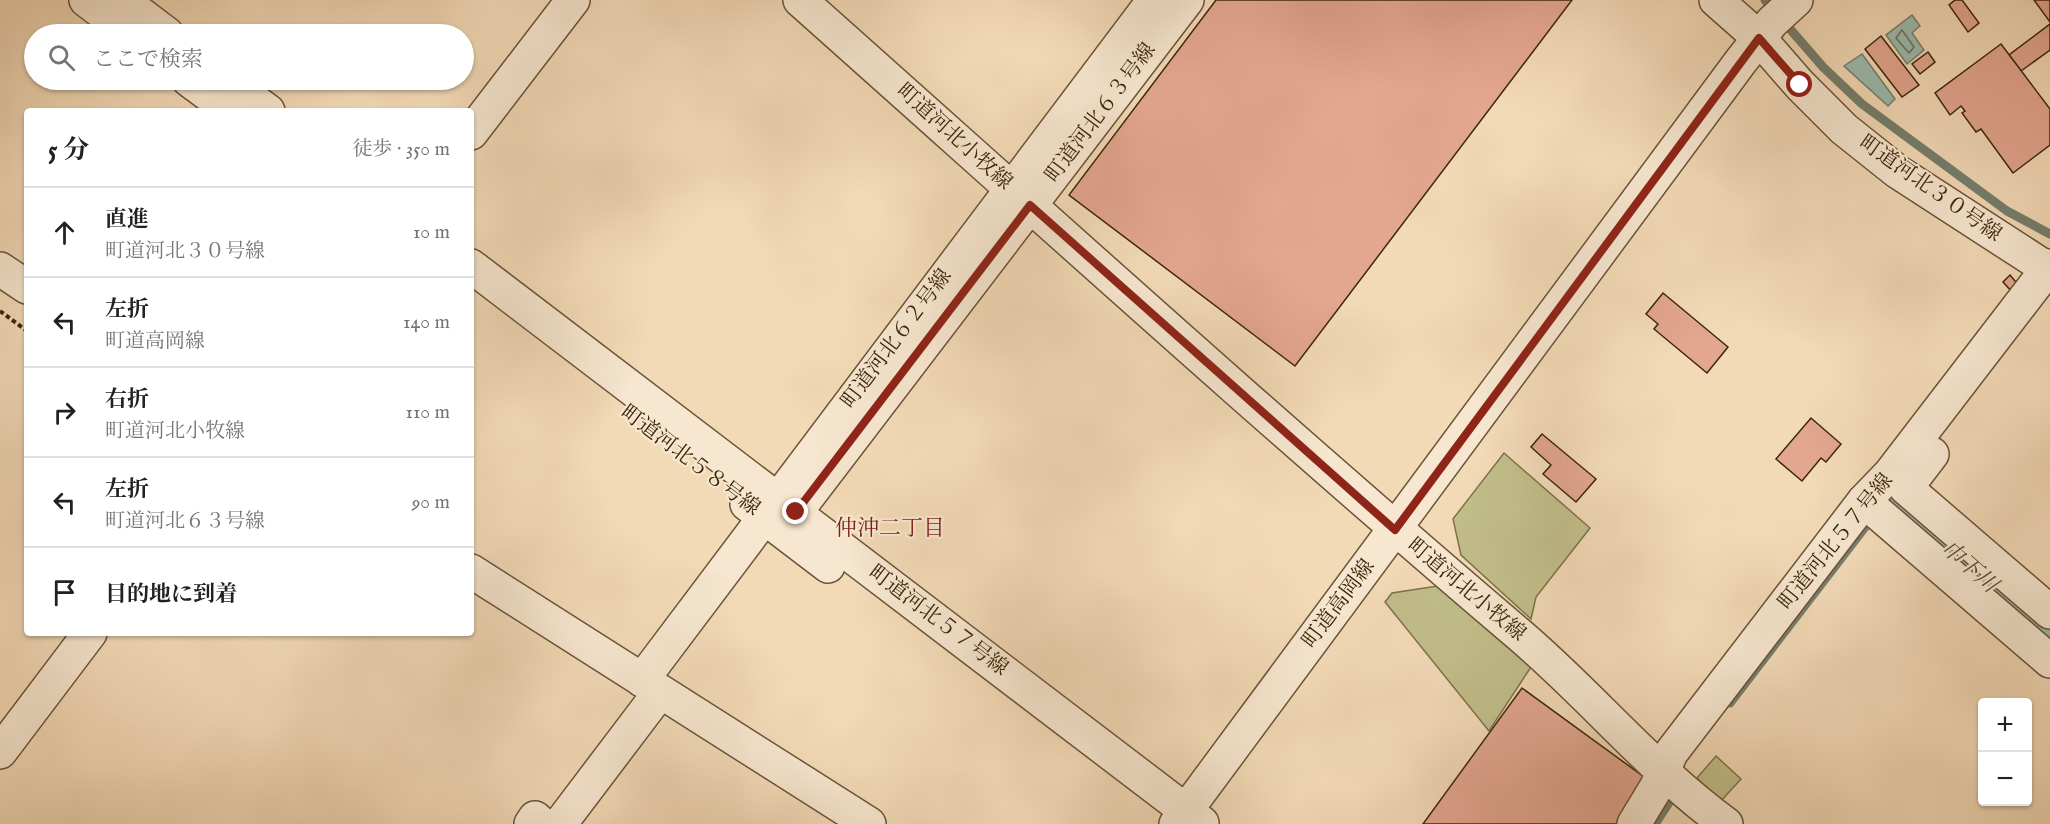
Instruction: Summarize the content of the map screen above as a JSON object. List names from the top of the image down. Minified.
{"streets":{"street":["町道河北６３号線","町道河北小牧線","町道河北３０号線","町道河北６２号線","町道河北５８号線","町道河北５７号線","町道高岡線"]},"crossings":[["町道河北６３号線","町道河北小牧線"],["町道河北６３号線","町道河北６２号線"],["町道河北小牧線","町道河北６２号線"],["町道河北小牧線","町道河北５７号線"],["町道河北小牧線","町道高岡線"],["町道河北３０号線","町道河北５７号線"],["町道河北３０号線","町道高岡線"],["町道河北６２号線","町道河北５８号線"],["町道河北６２号線","町道河北５７号線"],["町道河北５８号線","町道河北５７号線"],["町道河北５７号線","町道高岡線"]],"districts":["仲沖二丁目"],"water":["巾下川"],"page":{"search":"ここで検索","heading":["5 分","徒歩 · 350 m"],"list":[["直進","町道河北３０号線","10 m"],["左折","町道高岡線","140 m"],["右折","町道河北小牧線","110 m"],["左折","町道河北６３号線","90 m"],"目的地に到着"],"map_buttons":["+","−"]}}
